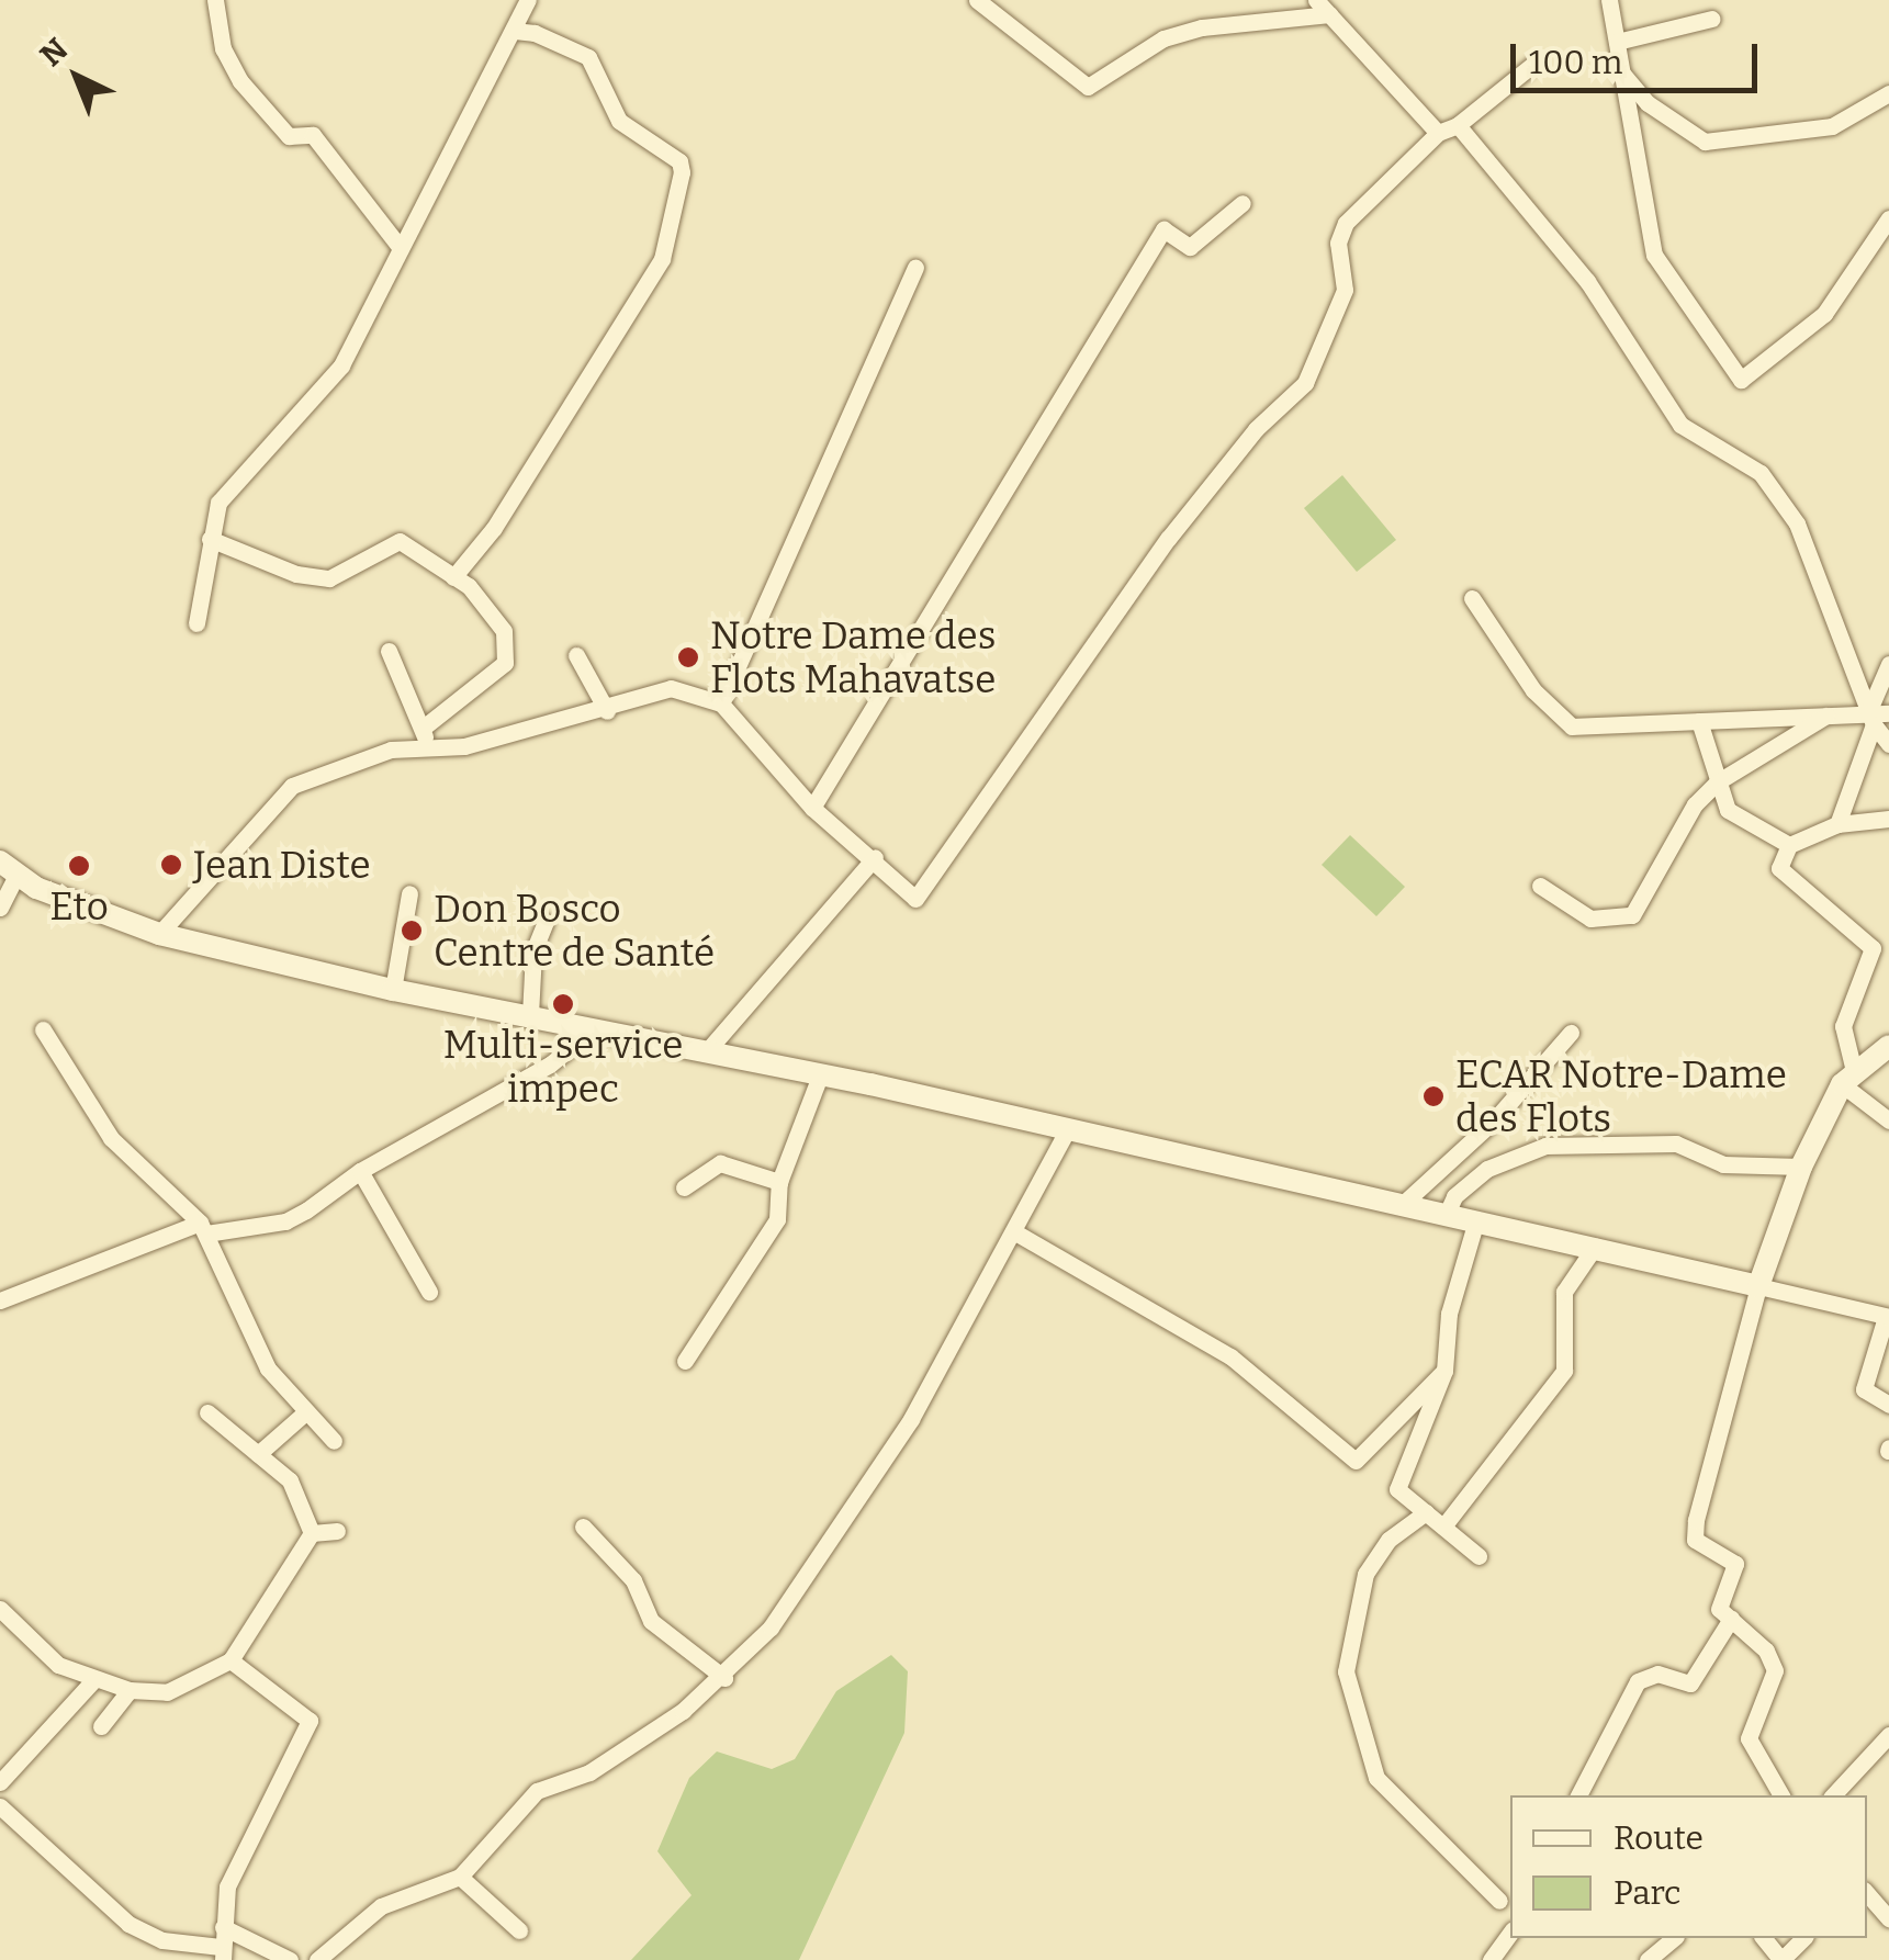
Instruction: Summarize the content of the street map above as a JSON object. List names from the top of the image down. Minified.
{"places":["Notre Dame des Flots Mahavatse","Jean Diste","Eto","Don Bosco Centre de Santé","Multi-service impec","ECAR Notre-Dame des Flots"],"legend":["Route","Parc"],"scale_bar":"100 m","north":"top left"}
